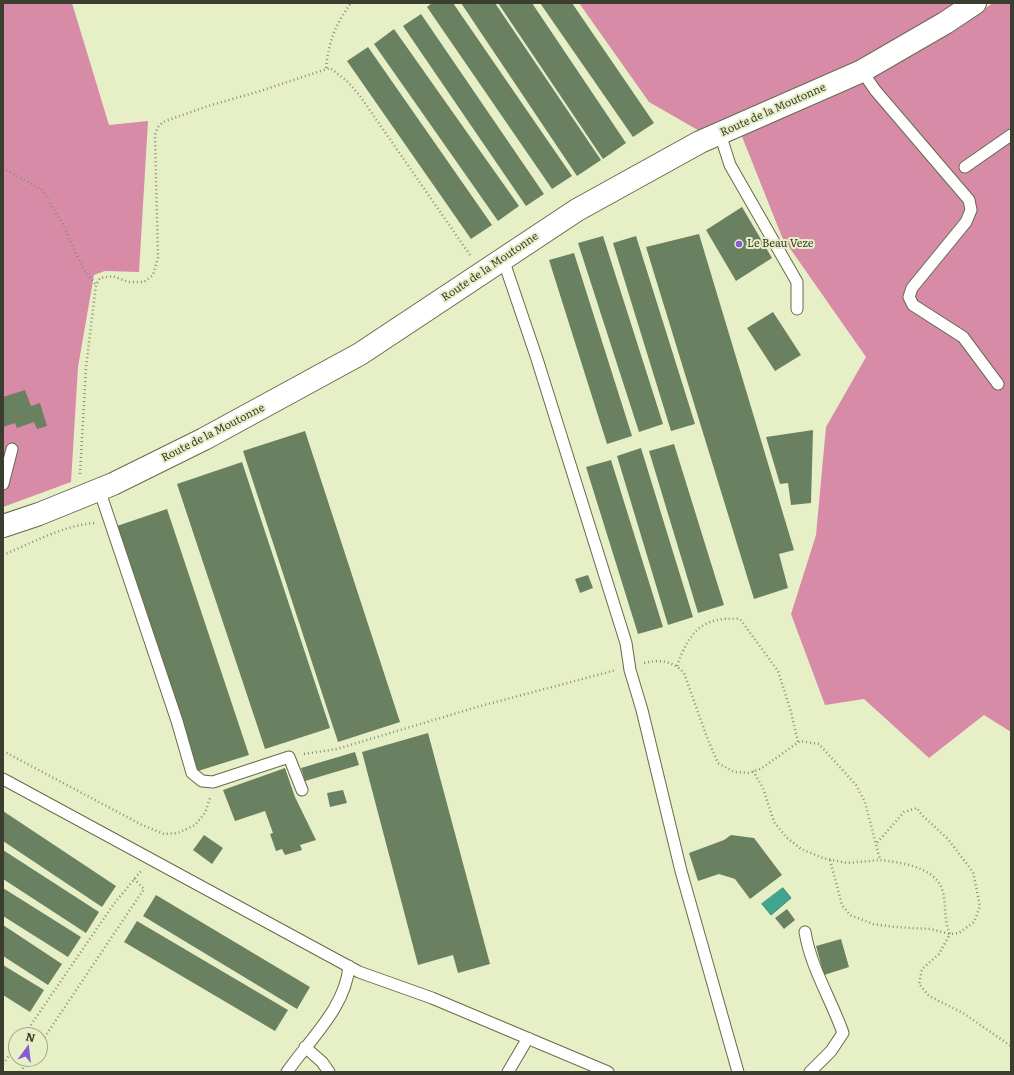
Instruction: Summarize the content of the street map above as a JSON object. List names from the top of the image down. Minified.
{"streets":{"main road":["Route de la Moutonne"]},"places":["Le Beau Veze"],"north":"top"}
